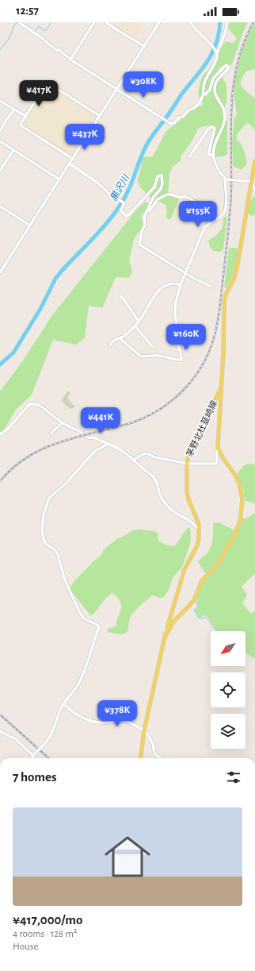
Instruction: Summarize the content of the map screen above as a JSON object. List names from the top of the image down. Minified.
{"streets":{"main road":["茅野北杜韮崎線"]},"water":["黒沢川"],"north":"bottom left","page":{"status":"12:57","price":["¥308K","¥417K","¥437K","¥155K","¥160K","¥441K","¥378K"],"heading":"7 homes","list":[{"name":"¥417,000/mo","note":"4 rooms · 128 m² · House"}]}}
